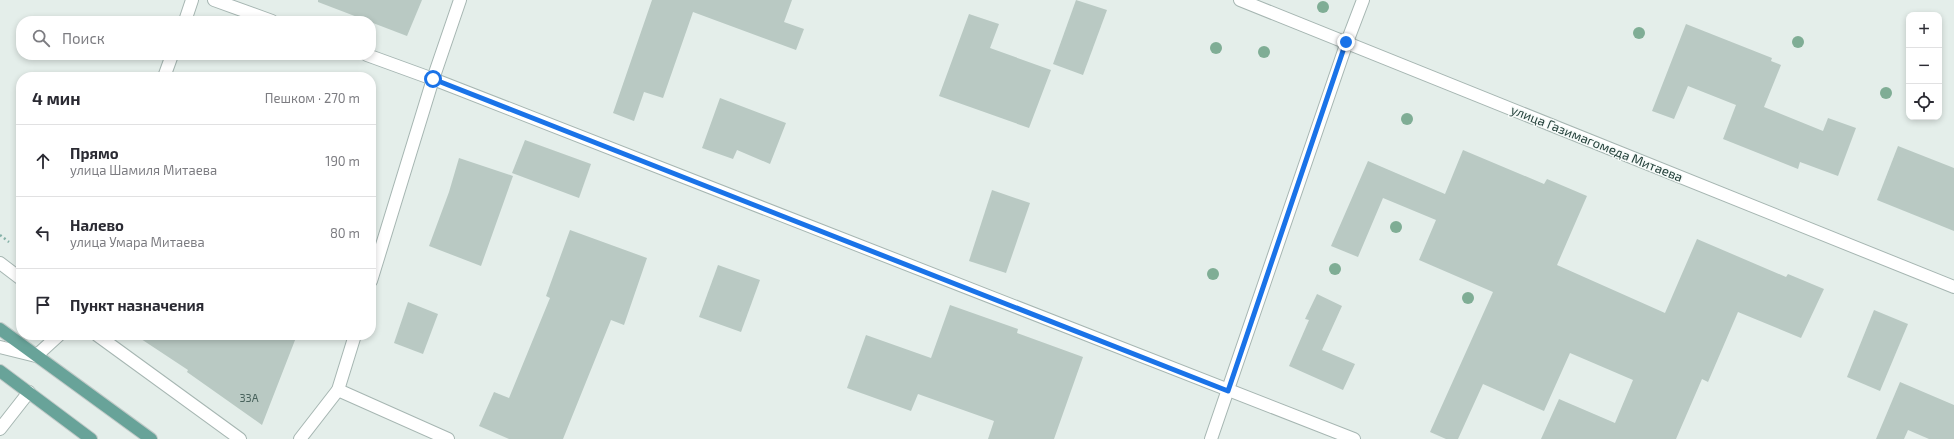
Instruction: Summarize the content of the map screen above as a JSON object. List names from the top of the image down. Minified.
{"streets":{"street":["улица Газимагомеда Митаева"]},"house_numbers":["33А"],"page":{"map_buttons":["+","−"],"search":"Поиск","heading":["4 мин","Пешком · 270 m"],"list":[["Прямо","улица Шамиля Митаева","190 m"],["Налево","улица Умара Митаева","80 m"],"Пункт назначения"]}}
